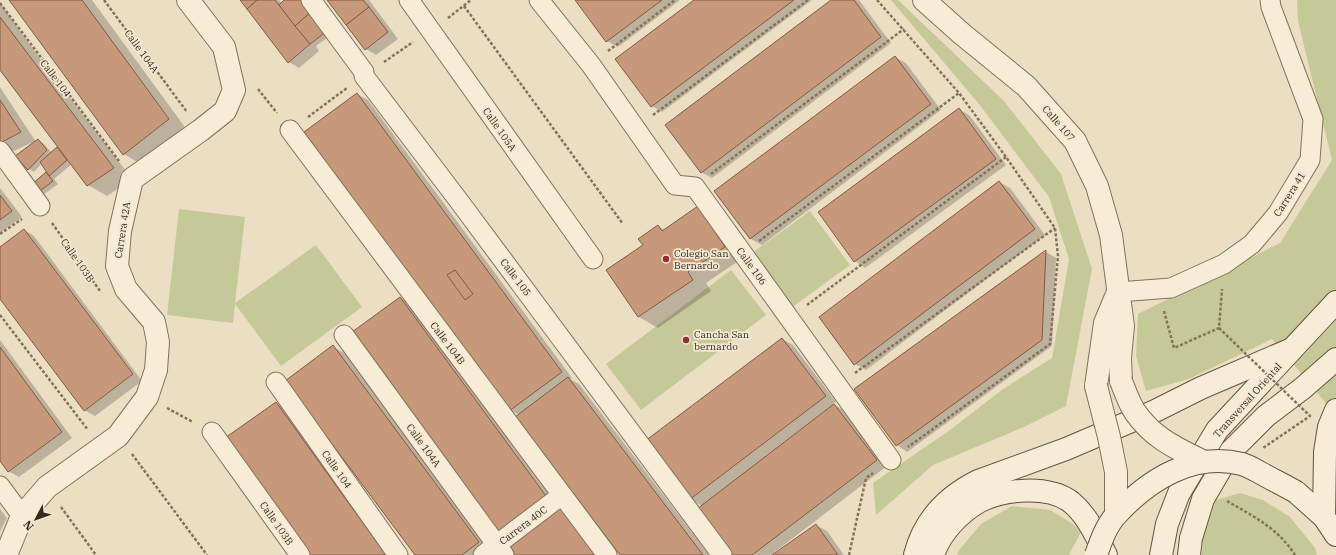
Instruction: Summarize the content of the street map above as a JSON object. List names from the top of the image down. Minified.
{"streets":{"main road":["Calle 107","Carrera 42A","Transversal Oriental"],"street":["Calle 104A","Calle 104","Calle 105A","Carrera 41","Calle 103B","Calle 106","Calle 105","Calle 104B","Carrera 40C"]},"crossings":[["Calle 104A","Carrera 40C"],["Calle 107","Carrera 41"],["Calle 104B","Carrera 40C"]],"places":["Colegio San Bernardo","Cancha San bernardo"],"north":"bottom left"}
